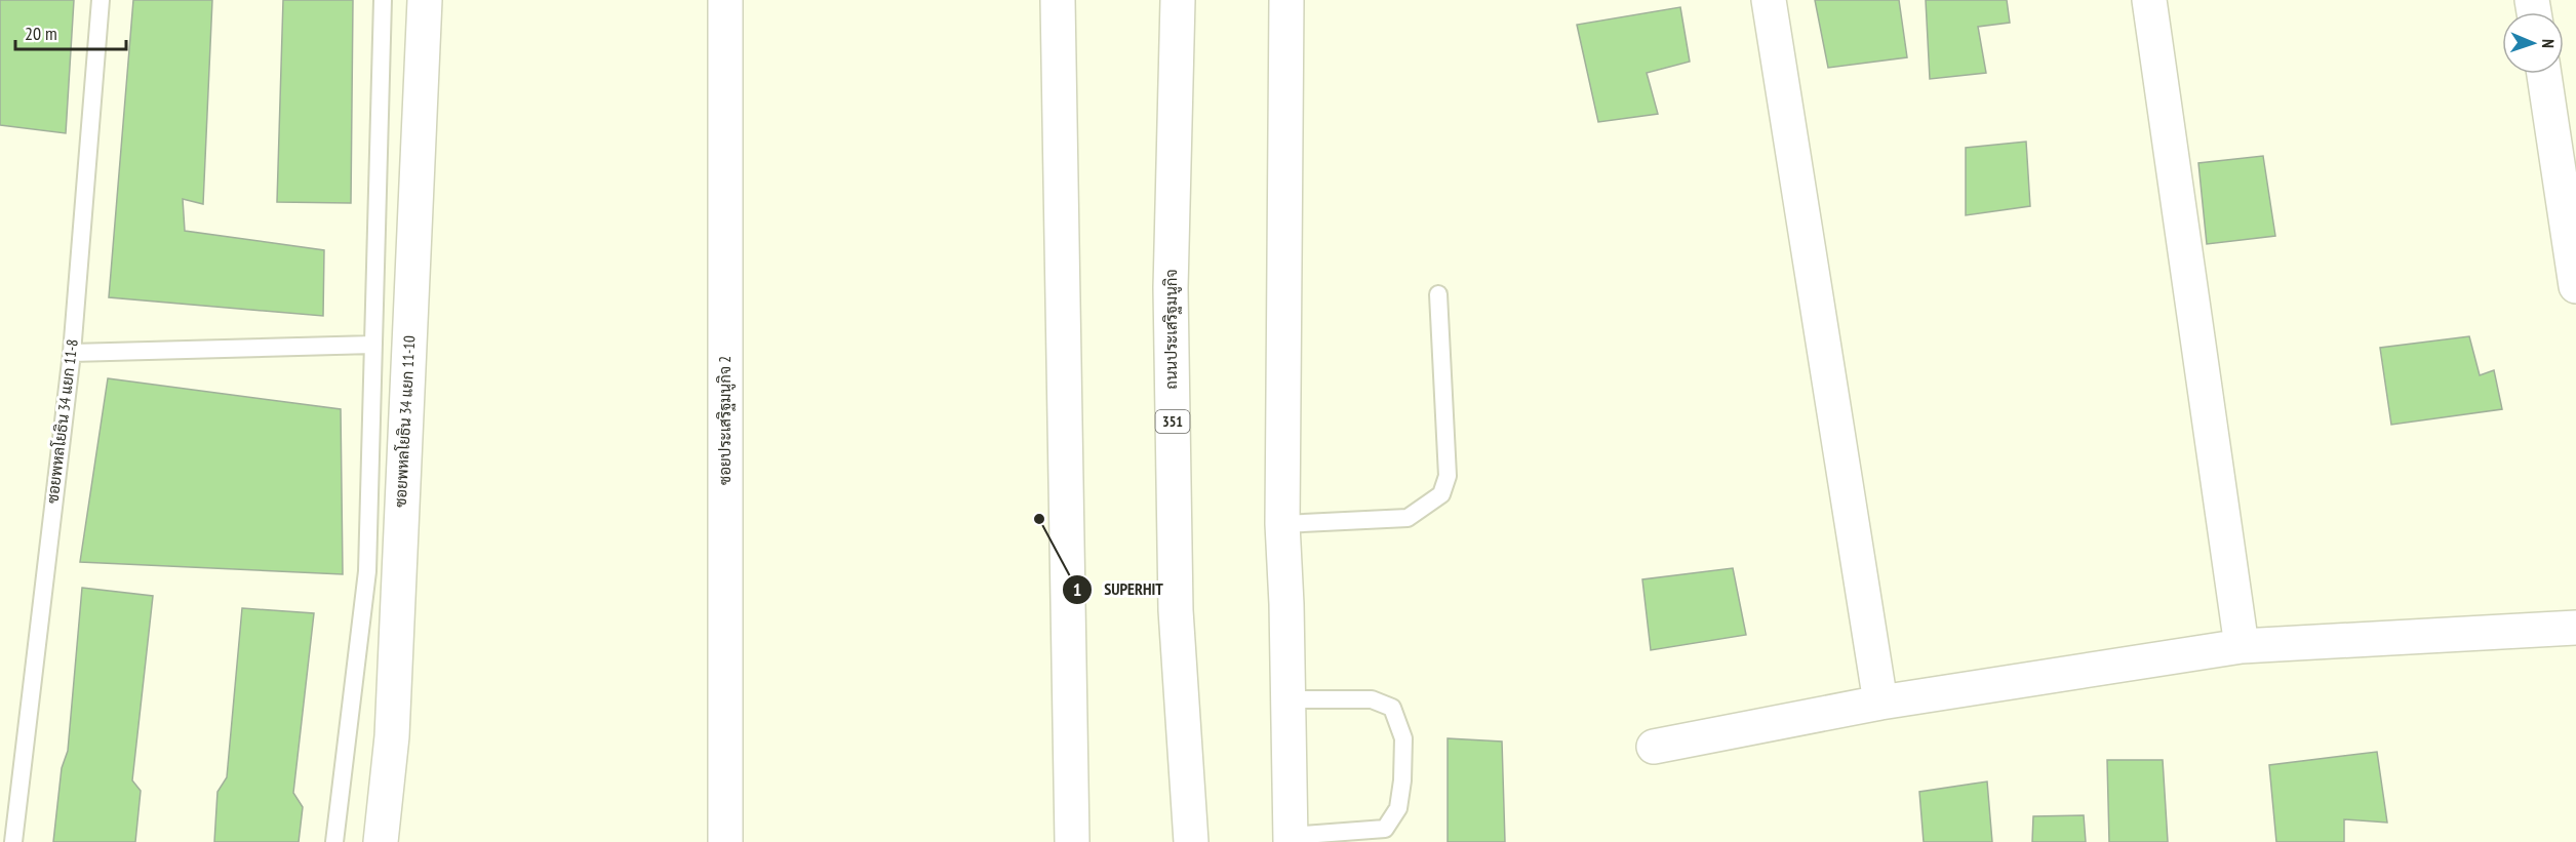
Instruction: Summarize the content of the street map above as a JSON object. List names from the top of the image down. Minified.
{"streets":{"street":["ถนนประเสริฐมนูกิจ","ซอยประเสริฐมนูกิจ 2","ซอยพหลโยธิน 34 แยก 11-10","351"],"lane":["ซอยพหลโยธิน 34 แยก 11-8"]},"places":["SUPERHIT"],"scale_bar":"20 m","north":"right"}
